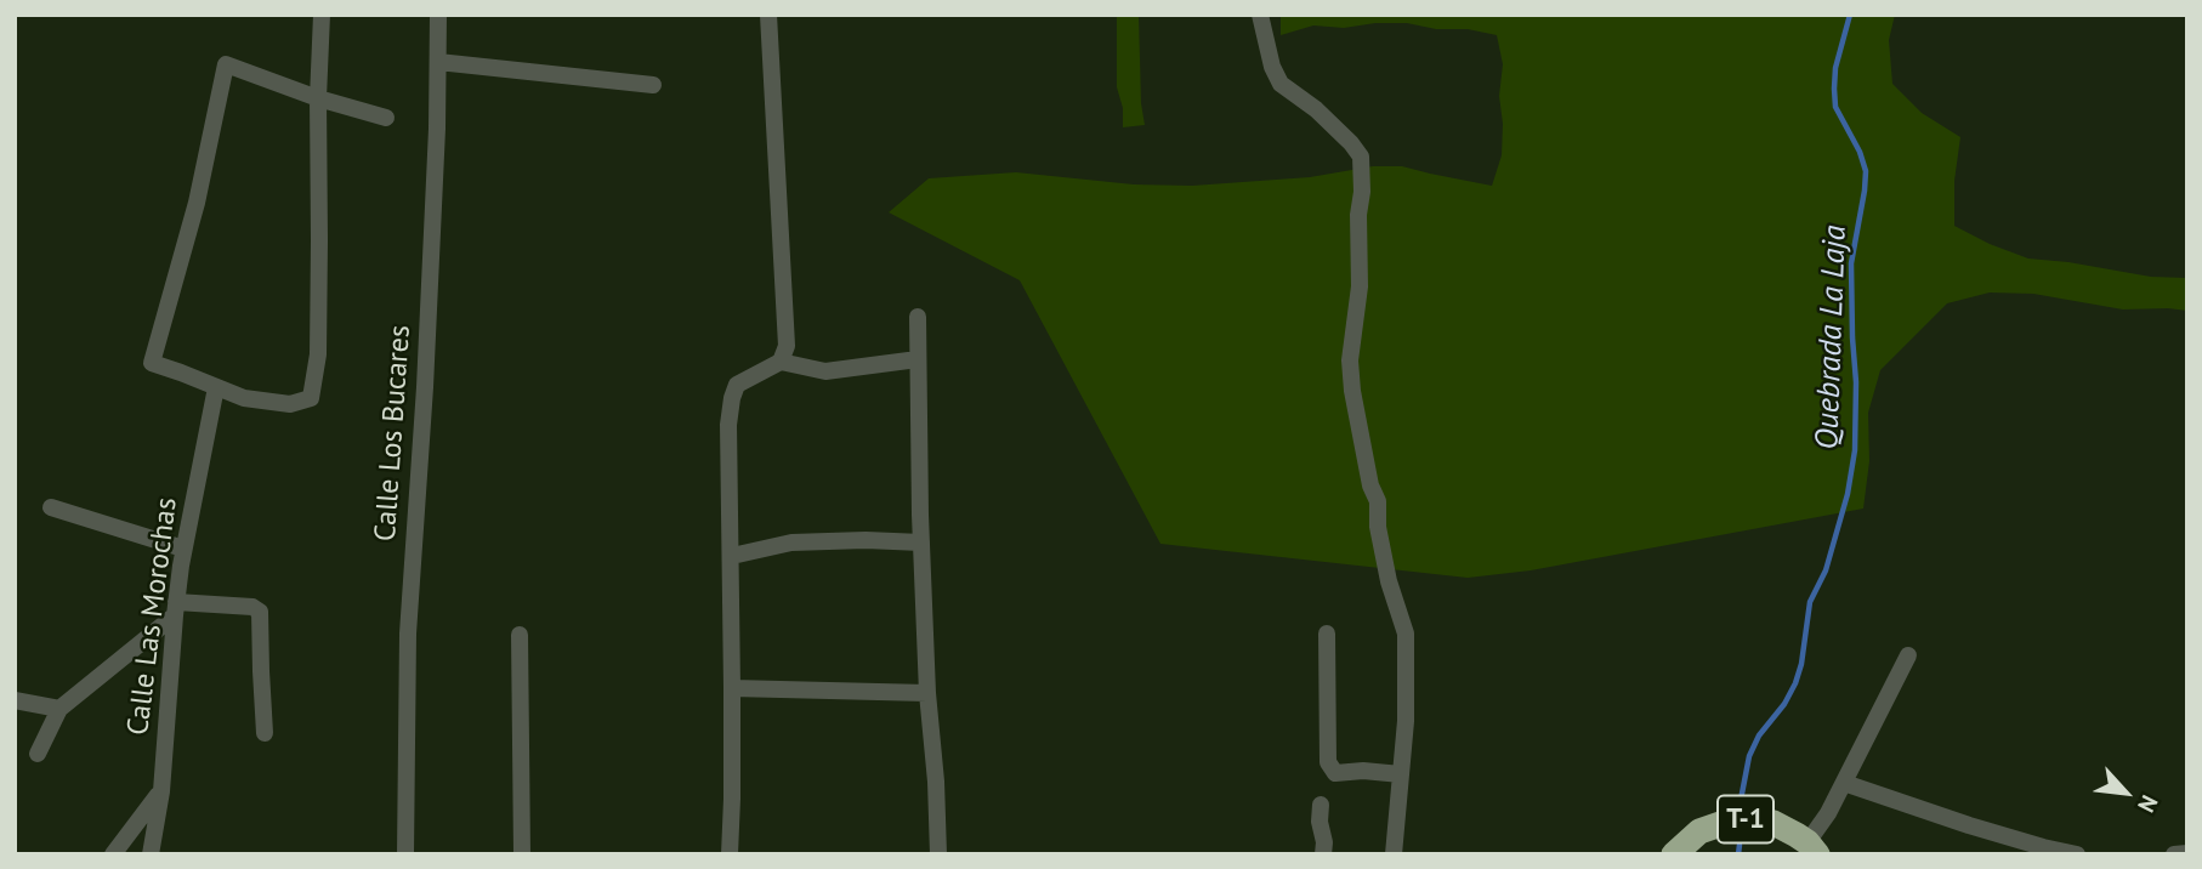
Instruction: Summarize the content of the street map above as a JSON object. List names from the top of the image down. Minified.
{"streets":{"highway":["T-1"],"street":["Calle Los Bucares","Calle Las Morochas"]},"water":["Quebrada La Laja"],"north":"bottom right"}
